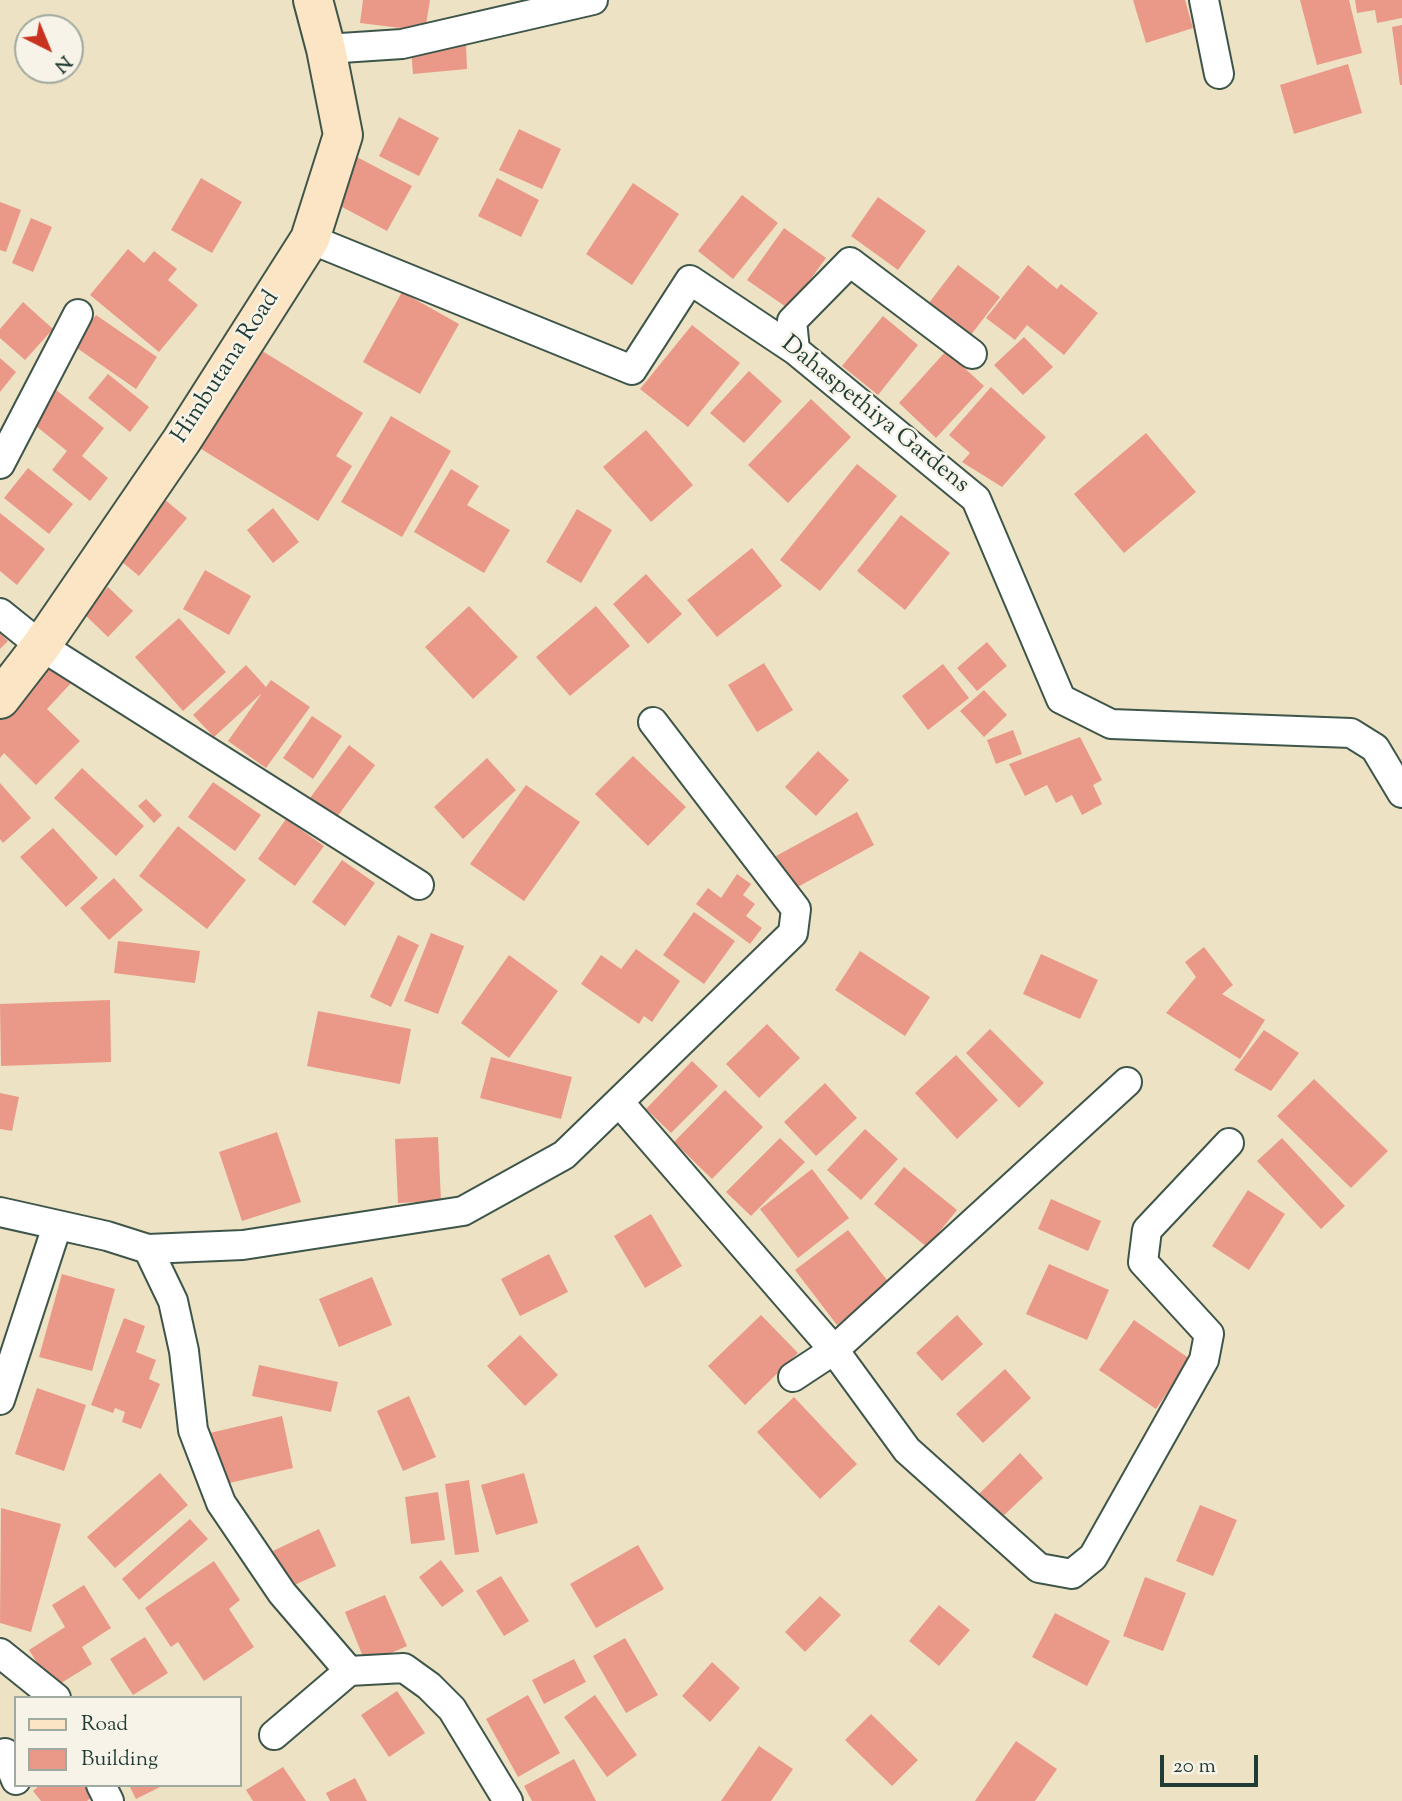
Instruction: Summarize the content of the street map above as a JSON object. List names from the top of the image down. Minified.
{"streets":{"street":["Himbutana Road","Dahaspethiya Gardens"]},"crossings":[["Himbutana Road","Dahaspethiya Gardens"]],"legend":["Road","Building"],"scale_bar":"20 m","north":"bottom right"}
